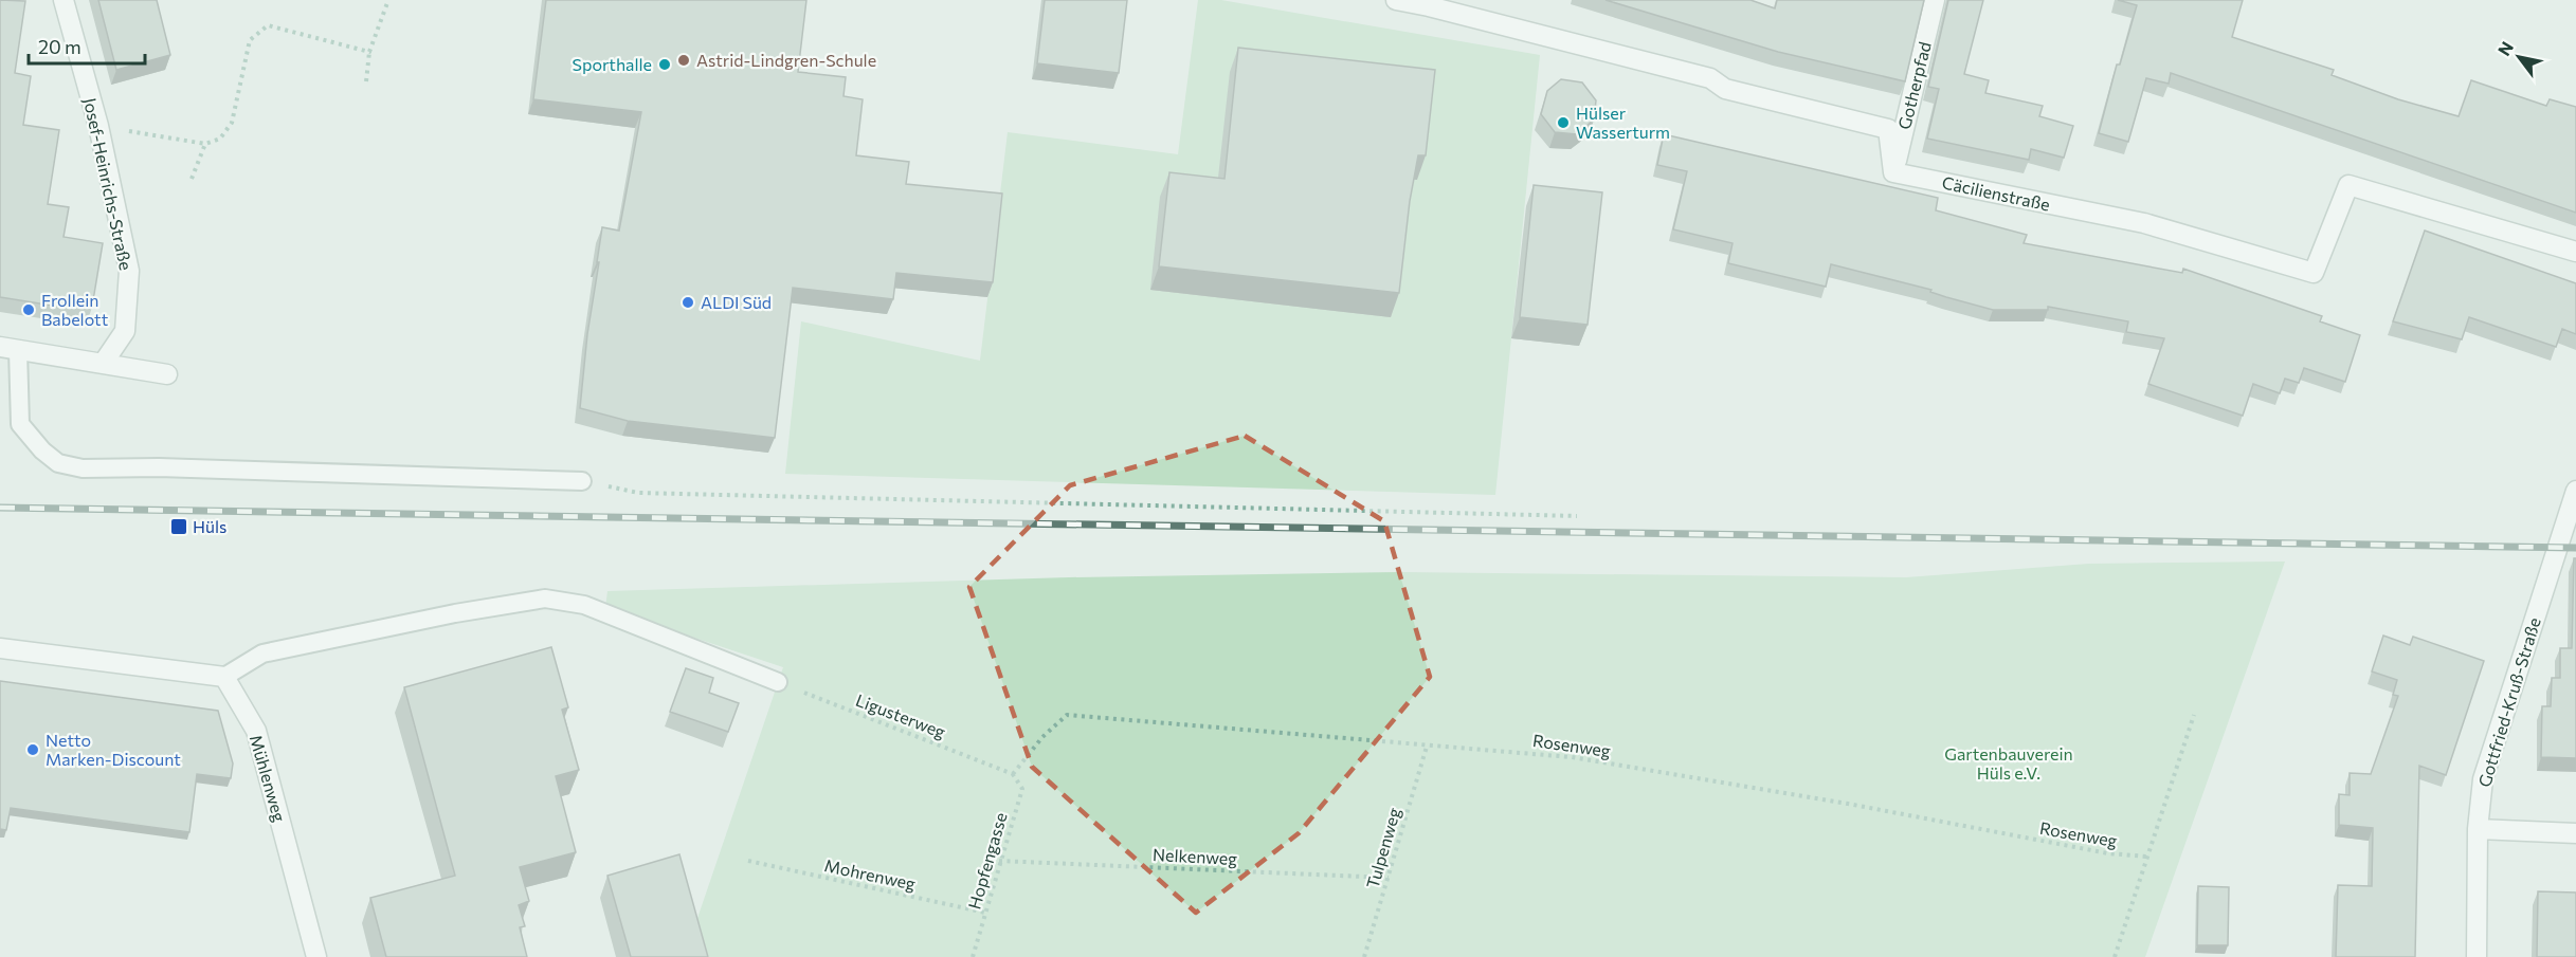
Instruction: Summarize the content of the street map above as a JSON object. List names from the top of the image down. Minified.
{"streets":{"street":["Gotherpfad","Josef-Heinrichs-Straße","Cäcilienstraße","Gottfried-Kruß-Straße","Mühlenweg"],"path":["Ligusterweg","Rosenweg","Tulpenweg","Nelkenweg","Hopfengasse","Mohrenweg"]},"crossings":[["Gotherpfad","Cäcilienstraße"],["Ligusterweg","Rosenweg"],["Ligusterweg","Hopfengasse"],["Rosenweg","Tulpenweg"],["Rosenweg","Hopfengasse"],["Tulpenweg","Nelkenweg"],["Nelkenweg","Hopfengasse"],["Hopfengasse","Mohrenweg"]],"parks":["Gartenbauverein Hüls e.V."],"places":{"other":["Astrid-Lindgren-Schule","Sporthalle","Hülser Wasserturm","ALDI Süd","Frollein Babelott","Netto Marken-Discount"],"transit":["Hüls"]},"scale_bar":"20 m","north":"top left"}
